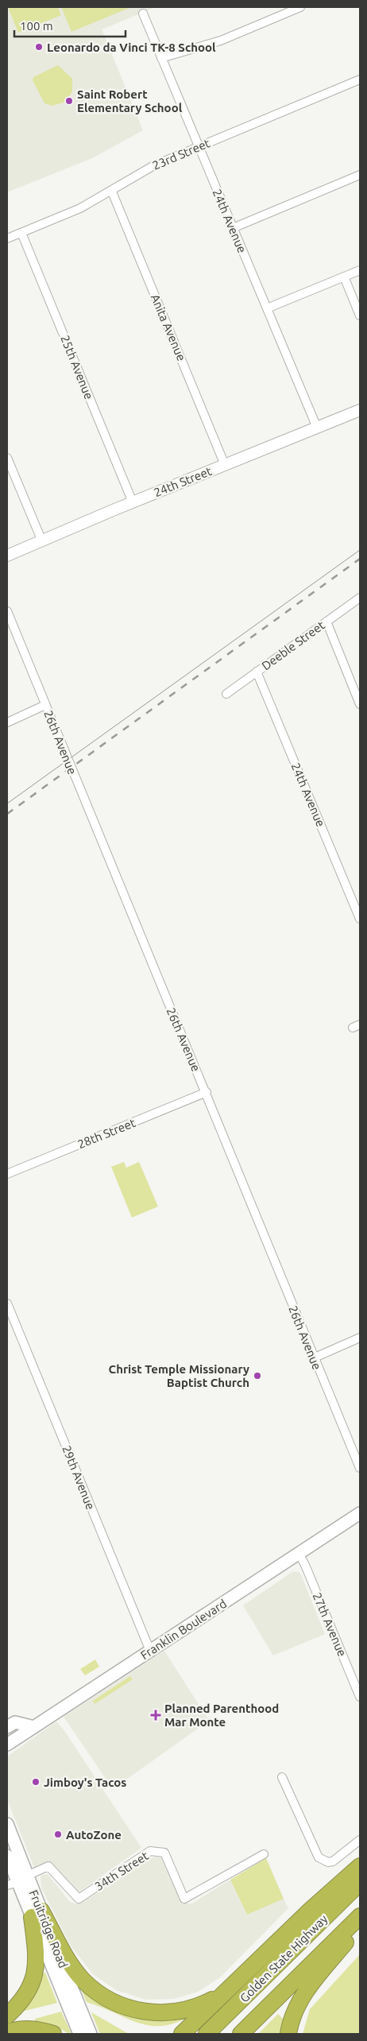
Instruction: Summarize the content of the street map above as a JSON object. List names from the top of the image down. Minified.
{"streets":{"highway":["Golden State Highway"],"main road":["Franklin Boulevard","Fruitridge Road"],"street":["23rd Street","24th Avenue","Anita Avenue","25th Avenue","24th Street","Deeble Street","26th Avenue","28th Street","29th Avenue","27th Avenue","34th Street"]},"crossings":[["23rd Street","24th Avenue"],["23rd Street","Anita Avenue"],["23rd Street","25th Avenue"],["24th Avenue","24th Street"],["24th Avenue","Deeble Street"],["Anita Avenue","24th Street"],["25th Avenue","24th Street"],["26th Avenue","28th Street"],["29th Avenue","Franklin Boulevard"],["27th Avenue","Franklin Boulevard"],["34th Street","Fruitridge Road"]],"places":{"other":["Leonardo da Vinci TK-8 School","Saint Robert Elementary School","Christ Temple Missionary Baptist Church","Jimboy's Tacos","AutoZone"],"health":["Planned Parenthood Mar Monte"]},"scale_bar":"100 m"}
